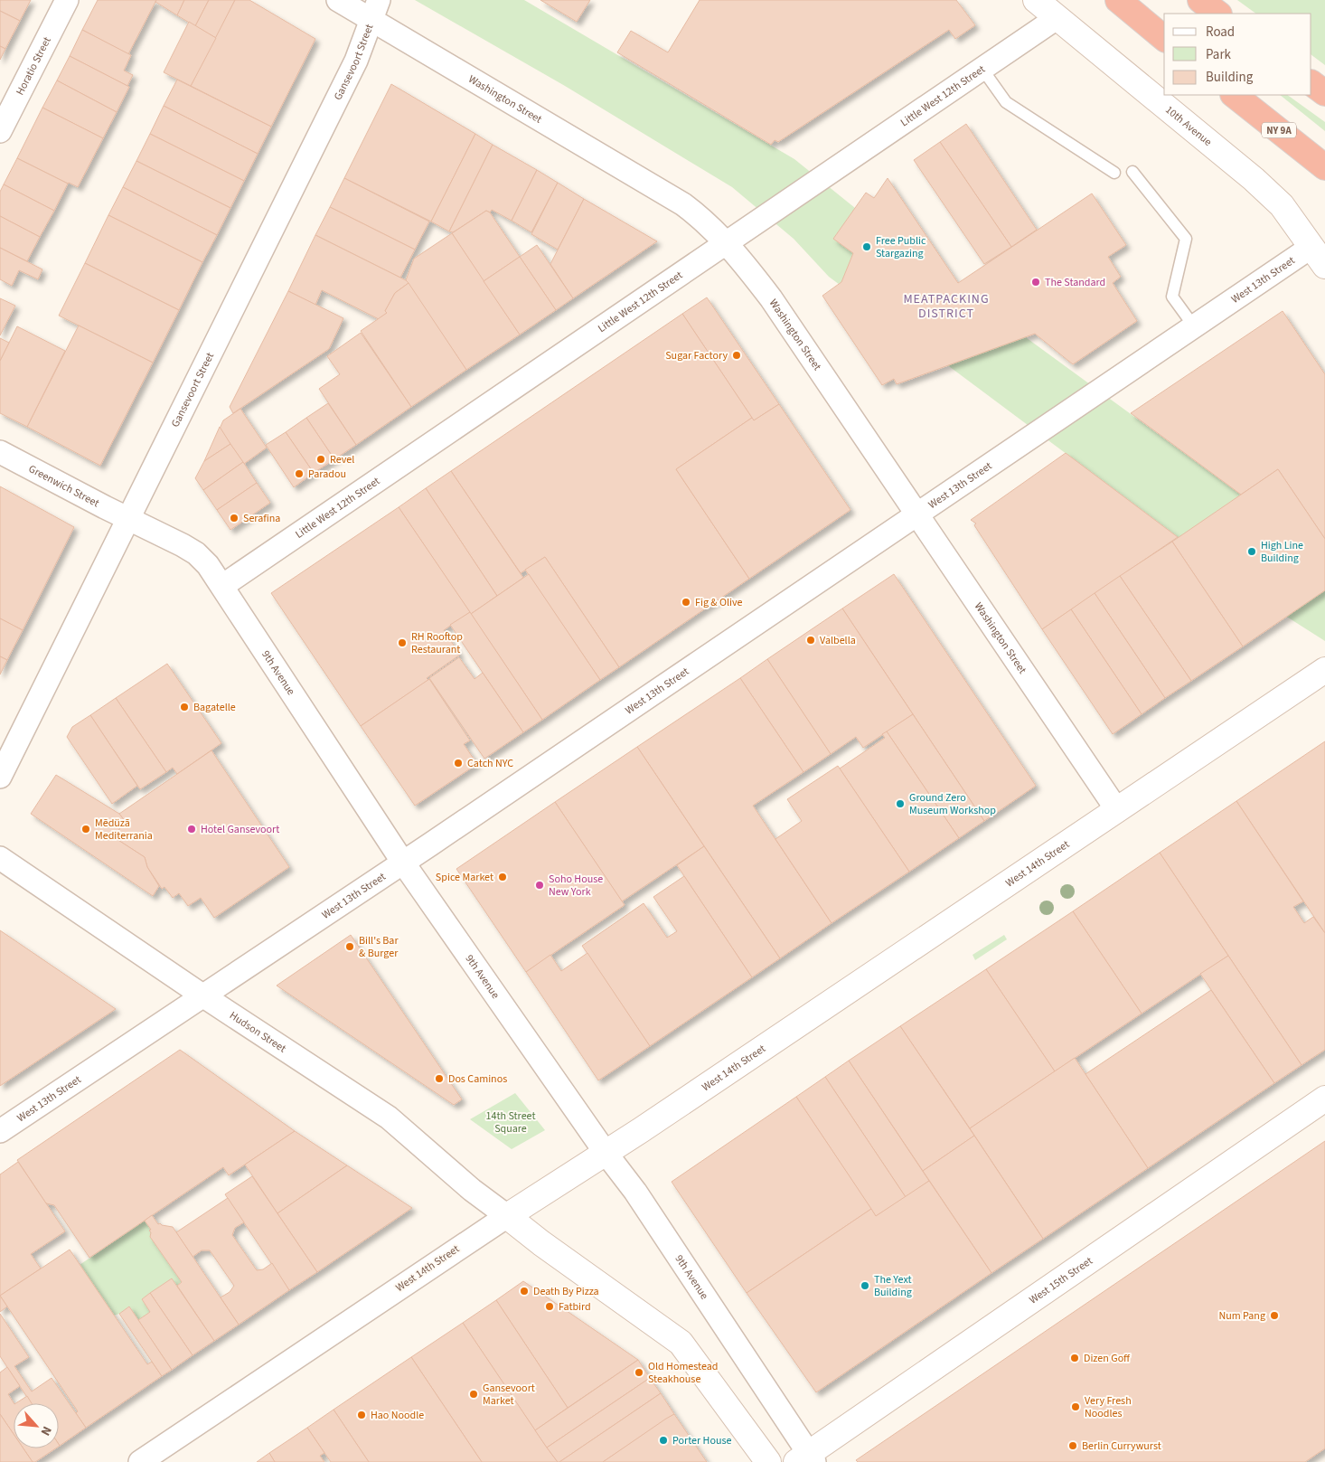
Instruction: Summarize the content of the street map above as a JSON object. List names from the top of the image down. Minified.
{"streets":{"highway":["NY 9A"],"main road":["10th Avenue","West 14th Street","West 15th Street"],"street":["Gansevoort Street","Horatio Street","Little West 12th Street","Washington Street","West 13th Street","Greenwich Street","9th Avenue","Hudson Street"]},"crossings":[["Gansevoort Street","Washington Street"],["Gansevoort Street","Greenwich Street"],["Gansevoort Street","9th Avenue"],["Little West 12th Street","Washington Street"],["Little West 12th Street","10th Avenue"],["Little West 12th Street","9th Avenue"],["Washington Street","West 13th Street"],["Washington Street","West 14th Street"],["10th Avenue","West 13th Street"],["West 13th Street","9th Avenue"],["West 13th Street","Hudson Street"],["Greenwich Street","9th Avenue"],["9th Avenue","West 14th Street"],["9th Avenue","West 15th Street"],["West 14th Street","Hudson Street"]],"districts":["MEATPACKING DISTRICT"],"parks":["14th Street Square"],"places":["Free Public Stargazing","The Standard","Sugar Factory","Revel","Paradou","Serafina","High Line Building","Fig & Olive","Valbella","RH Rooftop Restaurant","Bagatelle","Catch NYC","Ground Zero Museum Workshop","Mēdüzā Mediterrania","Hotel Gansevoort","Spice Market","Soho House New York","Bill's Bar & Burger","Dos Caminos","The Yext Building","Death By Pizza","Fatbird","Num Pang","Dizen Goff","Old Homestead Steakhouse","Gansevoort Market","Very Fresh Noodles","Hao Noodle","Porter House","Berlin Currywurst"],"legend":["Road","Park","Building"],"north":"bottom right"}
